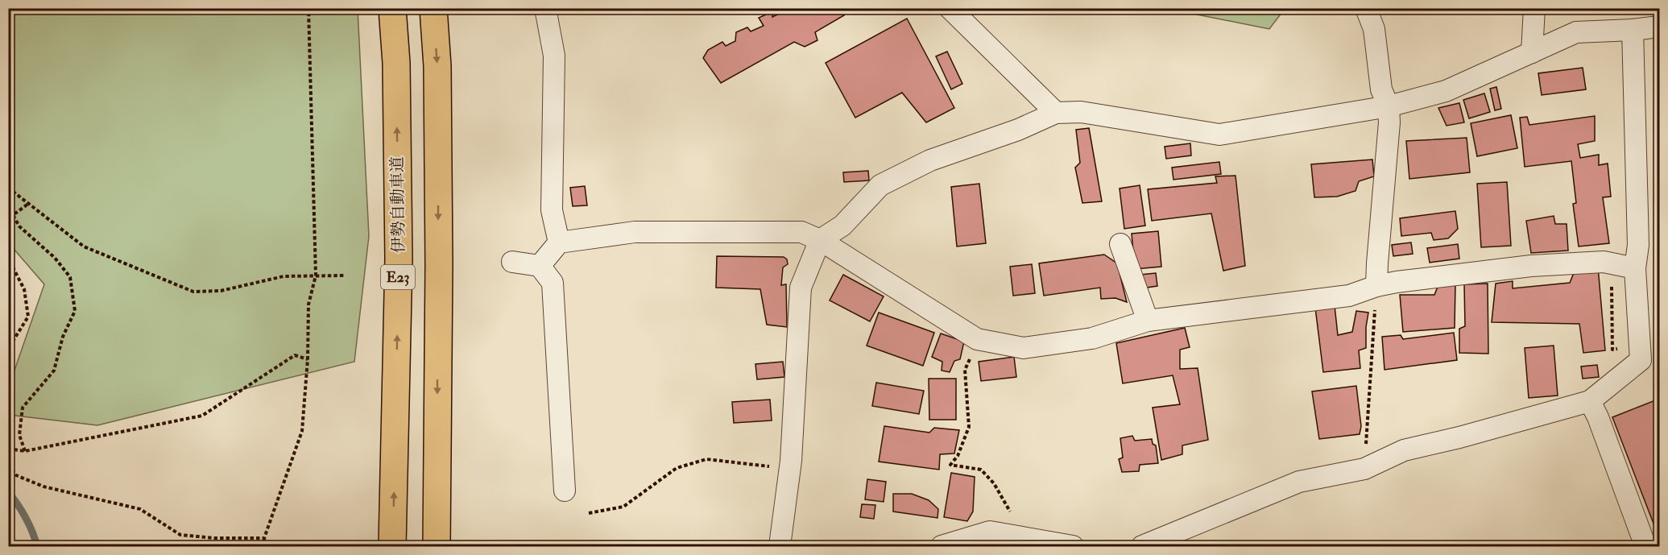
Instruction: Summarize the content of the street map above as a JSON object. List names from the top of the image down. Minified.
{"streets":{"highway":["伊勢自動車道","E23"]}}
